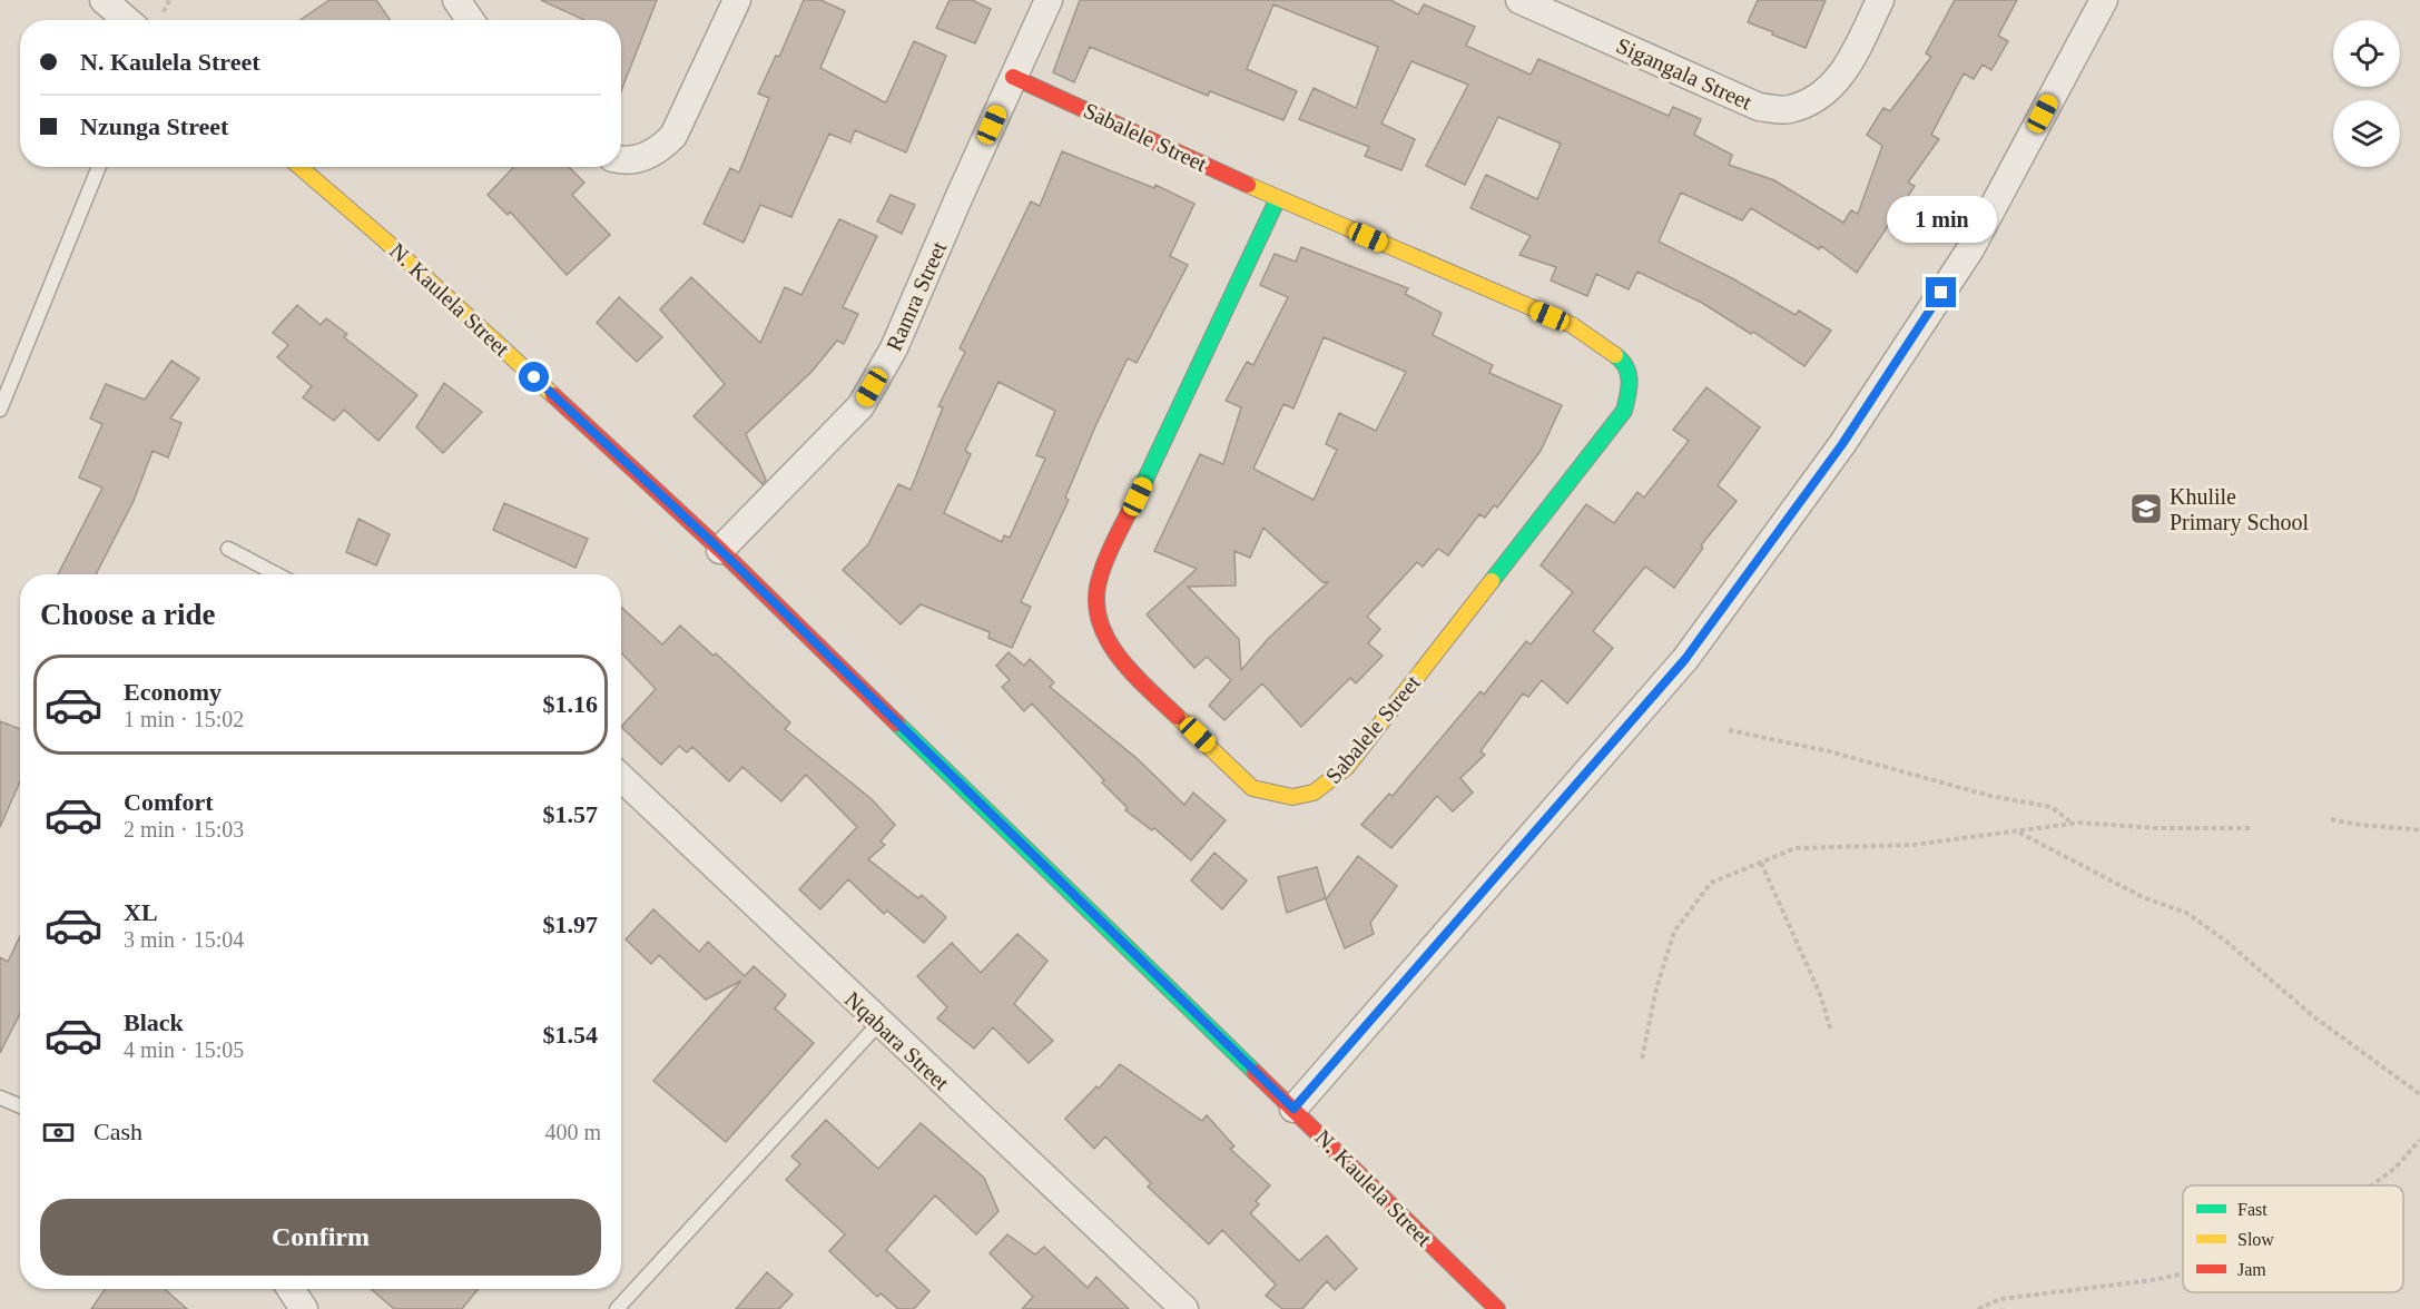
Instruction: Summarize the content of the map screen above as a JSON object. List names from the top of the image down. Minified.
{"streets":{"street":["Sigangala Street","Sabalele Street","Ramra Street","N. Kaulela Street","Nqabara Street"]},"crossings":[["Sabalele Street","Ramra Street"],["Ramra Street","N. Kaulela Street"]],"places":{"school or university":["Khulile Primary School"]},"legend":["Fast","Slow","Jam"],"page":{"banner":["N. Kaulela Street","Nzunga Street"],"bubble":"1 min","heading":"Choose a ride","list":[{"name":"Economy","note":"1 min · 15:02","value":"$1.16"},{"name":"Comfort","note":"2 min · 15:03","value":"$1.57"},{"name":"XL","note":"3 min · 15:04","value":"$1.97"},{"name":"Black","note":"4 min · 15:05","value":"$1.54"}],"pay":["Cash","400 m"],"buttons":"Confirm"}}
